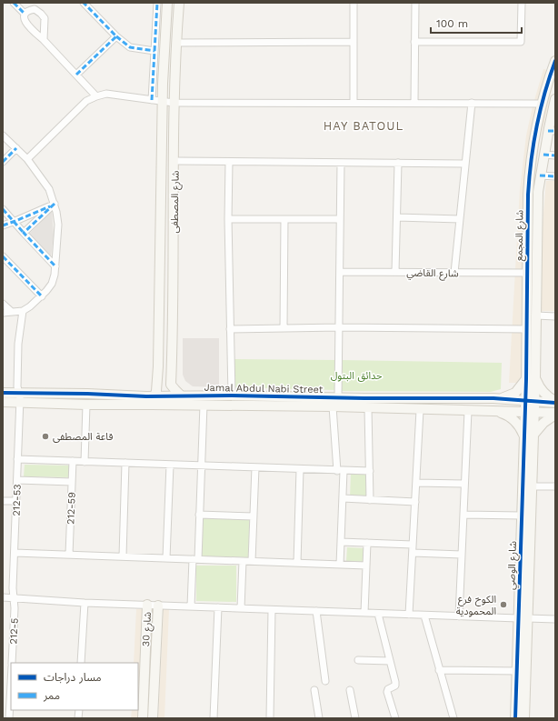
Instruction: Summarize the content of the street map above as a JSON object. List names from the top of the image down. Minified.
{"streets":{"street":["شارع المصطفى","شارع المجمع","شارع القاضي","Jamal Abdul Nabi Street","212-53","212-59","شارع الوصي","شارع 30","212-5"]},"crossings":[["شارع المصطفى","Jamal Abdul Nabi Street"],["شارع المجمع","شارع القاضي"],["شارع المجمع","Jamal Abdul Nabi Street"],["شارع المجمع","شارع الوصي"],["Jamal Abdul Nabi Street","212-53"],["Jamal Abdul Nabi Street","شارع الوصي"],["212-53","212-5"]],"districts":["HAY BATOUL"],"parks":["حدائق البتول"],"places":["قاعة المصطفى","الكوخ فرع المحمودية"],"legend":["مسار دراجات","ممر"],"scale_bar":"100 m"}
